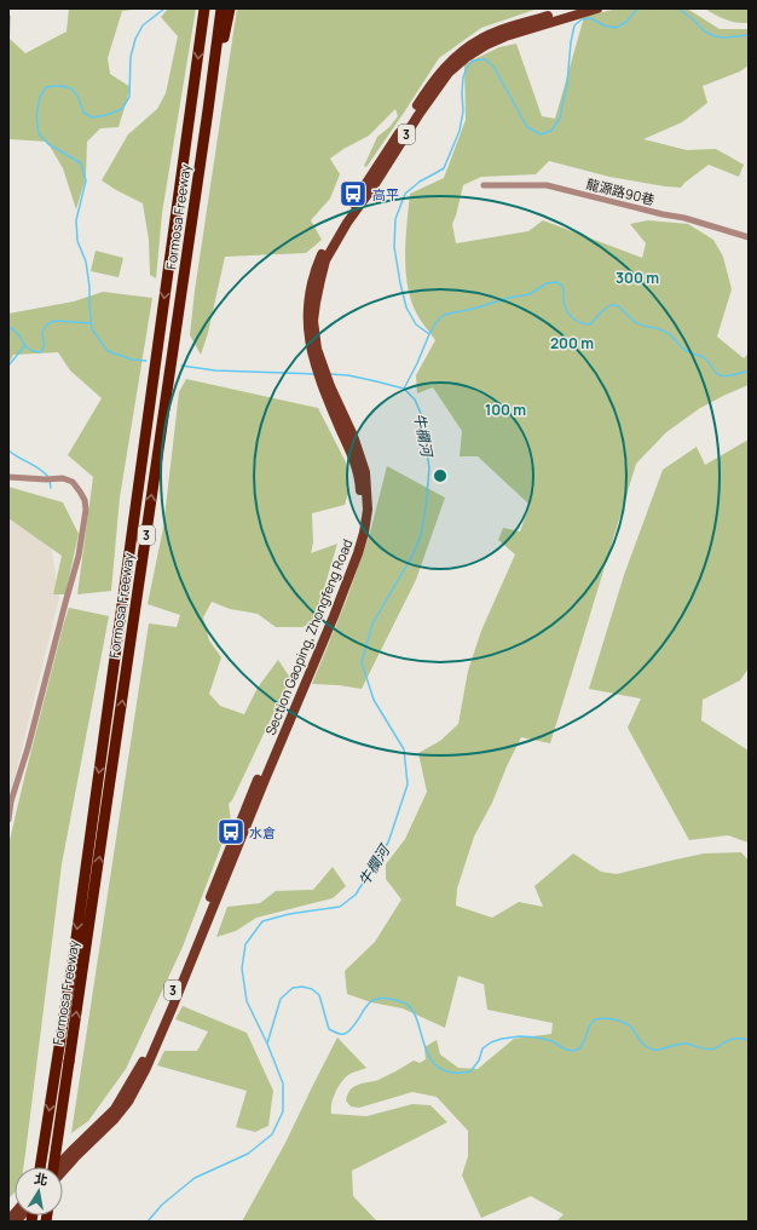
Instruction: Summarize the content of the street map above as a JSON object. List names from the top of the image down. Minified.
{"streets":{"highway":["3","Formosa Freeway"],"main road":["Section Gaoping, Zhongfeng Road"],"street":["龍源路90巷"]},"crossings":[["3","Section Gaoping, Zhongfeng Road"]],"water":["牛欄河"],"places":{"bus stop":["高平","水倉"]},"north":"top","rings":["300 m","200 m","100 m"]}
